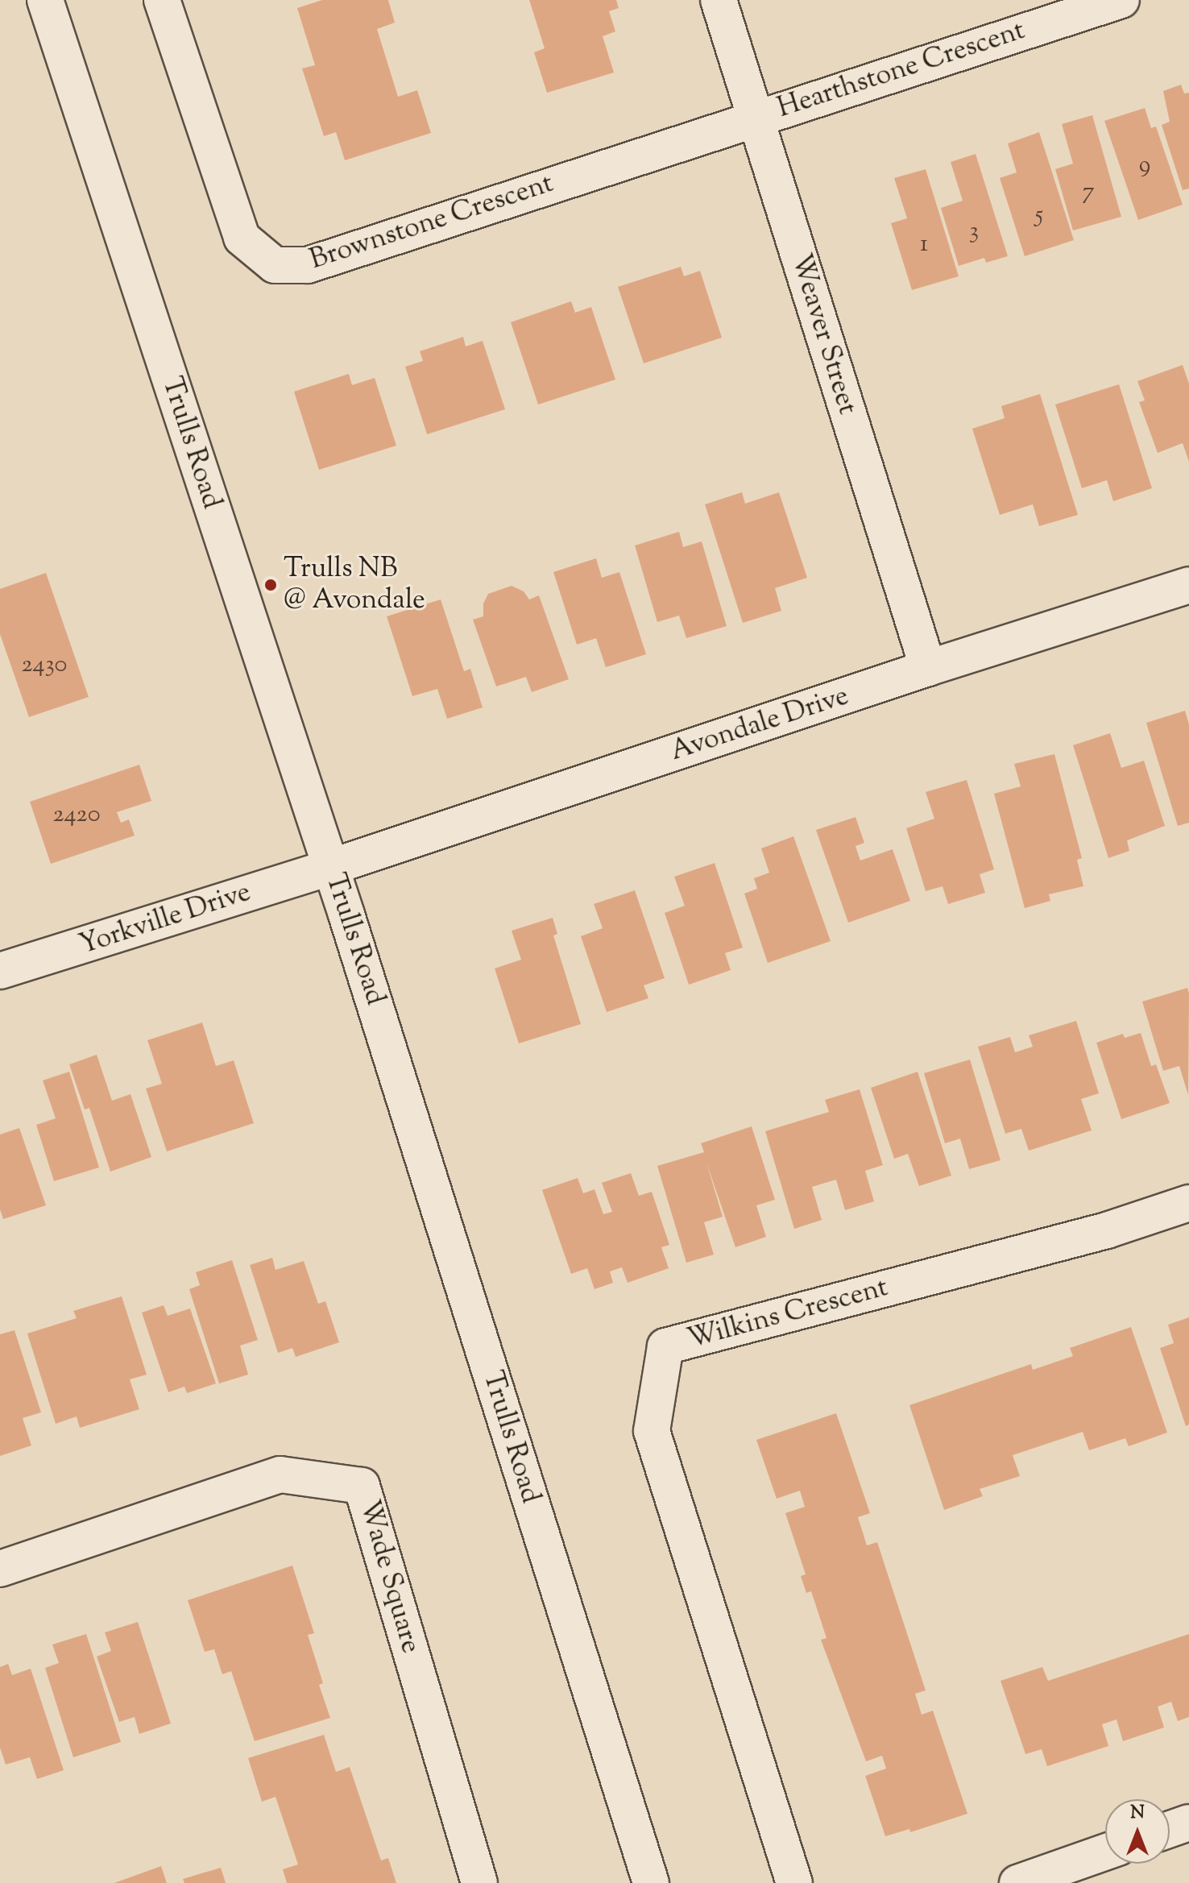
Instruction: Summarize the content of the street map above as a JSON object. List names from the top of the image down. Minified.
{"streets":{"street":["Hearthstone Crescent","Brownstone Crescent","Weaver Street","Trulls Road","Avondale Drive","Yorkville Drive","Wilkins Crescent","Wade Square"]},"crossings":[["Hearthstone Crescent","Brownstone Crescent"],["Hearthstone Crescent","Weaver Street"],["Brownstone Crescent","Weaver Street"],["Weaver Street","Avondale Drive"],["Trulls Road","Avondale Drive"],["Trulls Road","Yorkville Drive"],["Avondale Drive","Yorkville Drive"]],"places":["Trulls NB @ Avondale"],"house_numbers":["9","7","5","3","1","2430","2420"],"north":"top"}
